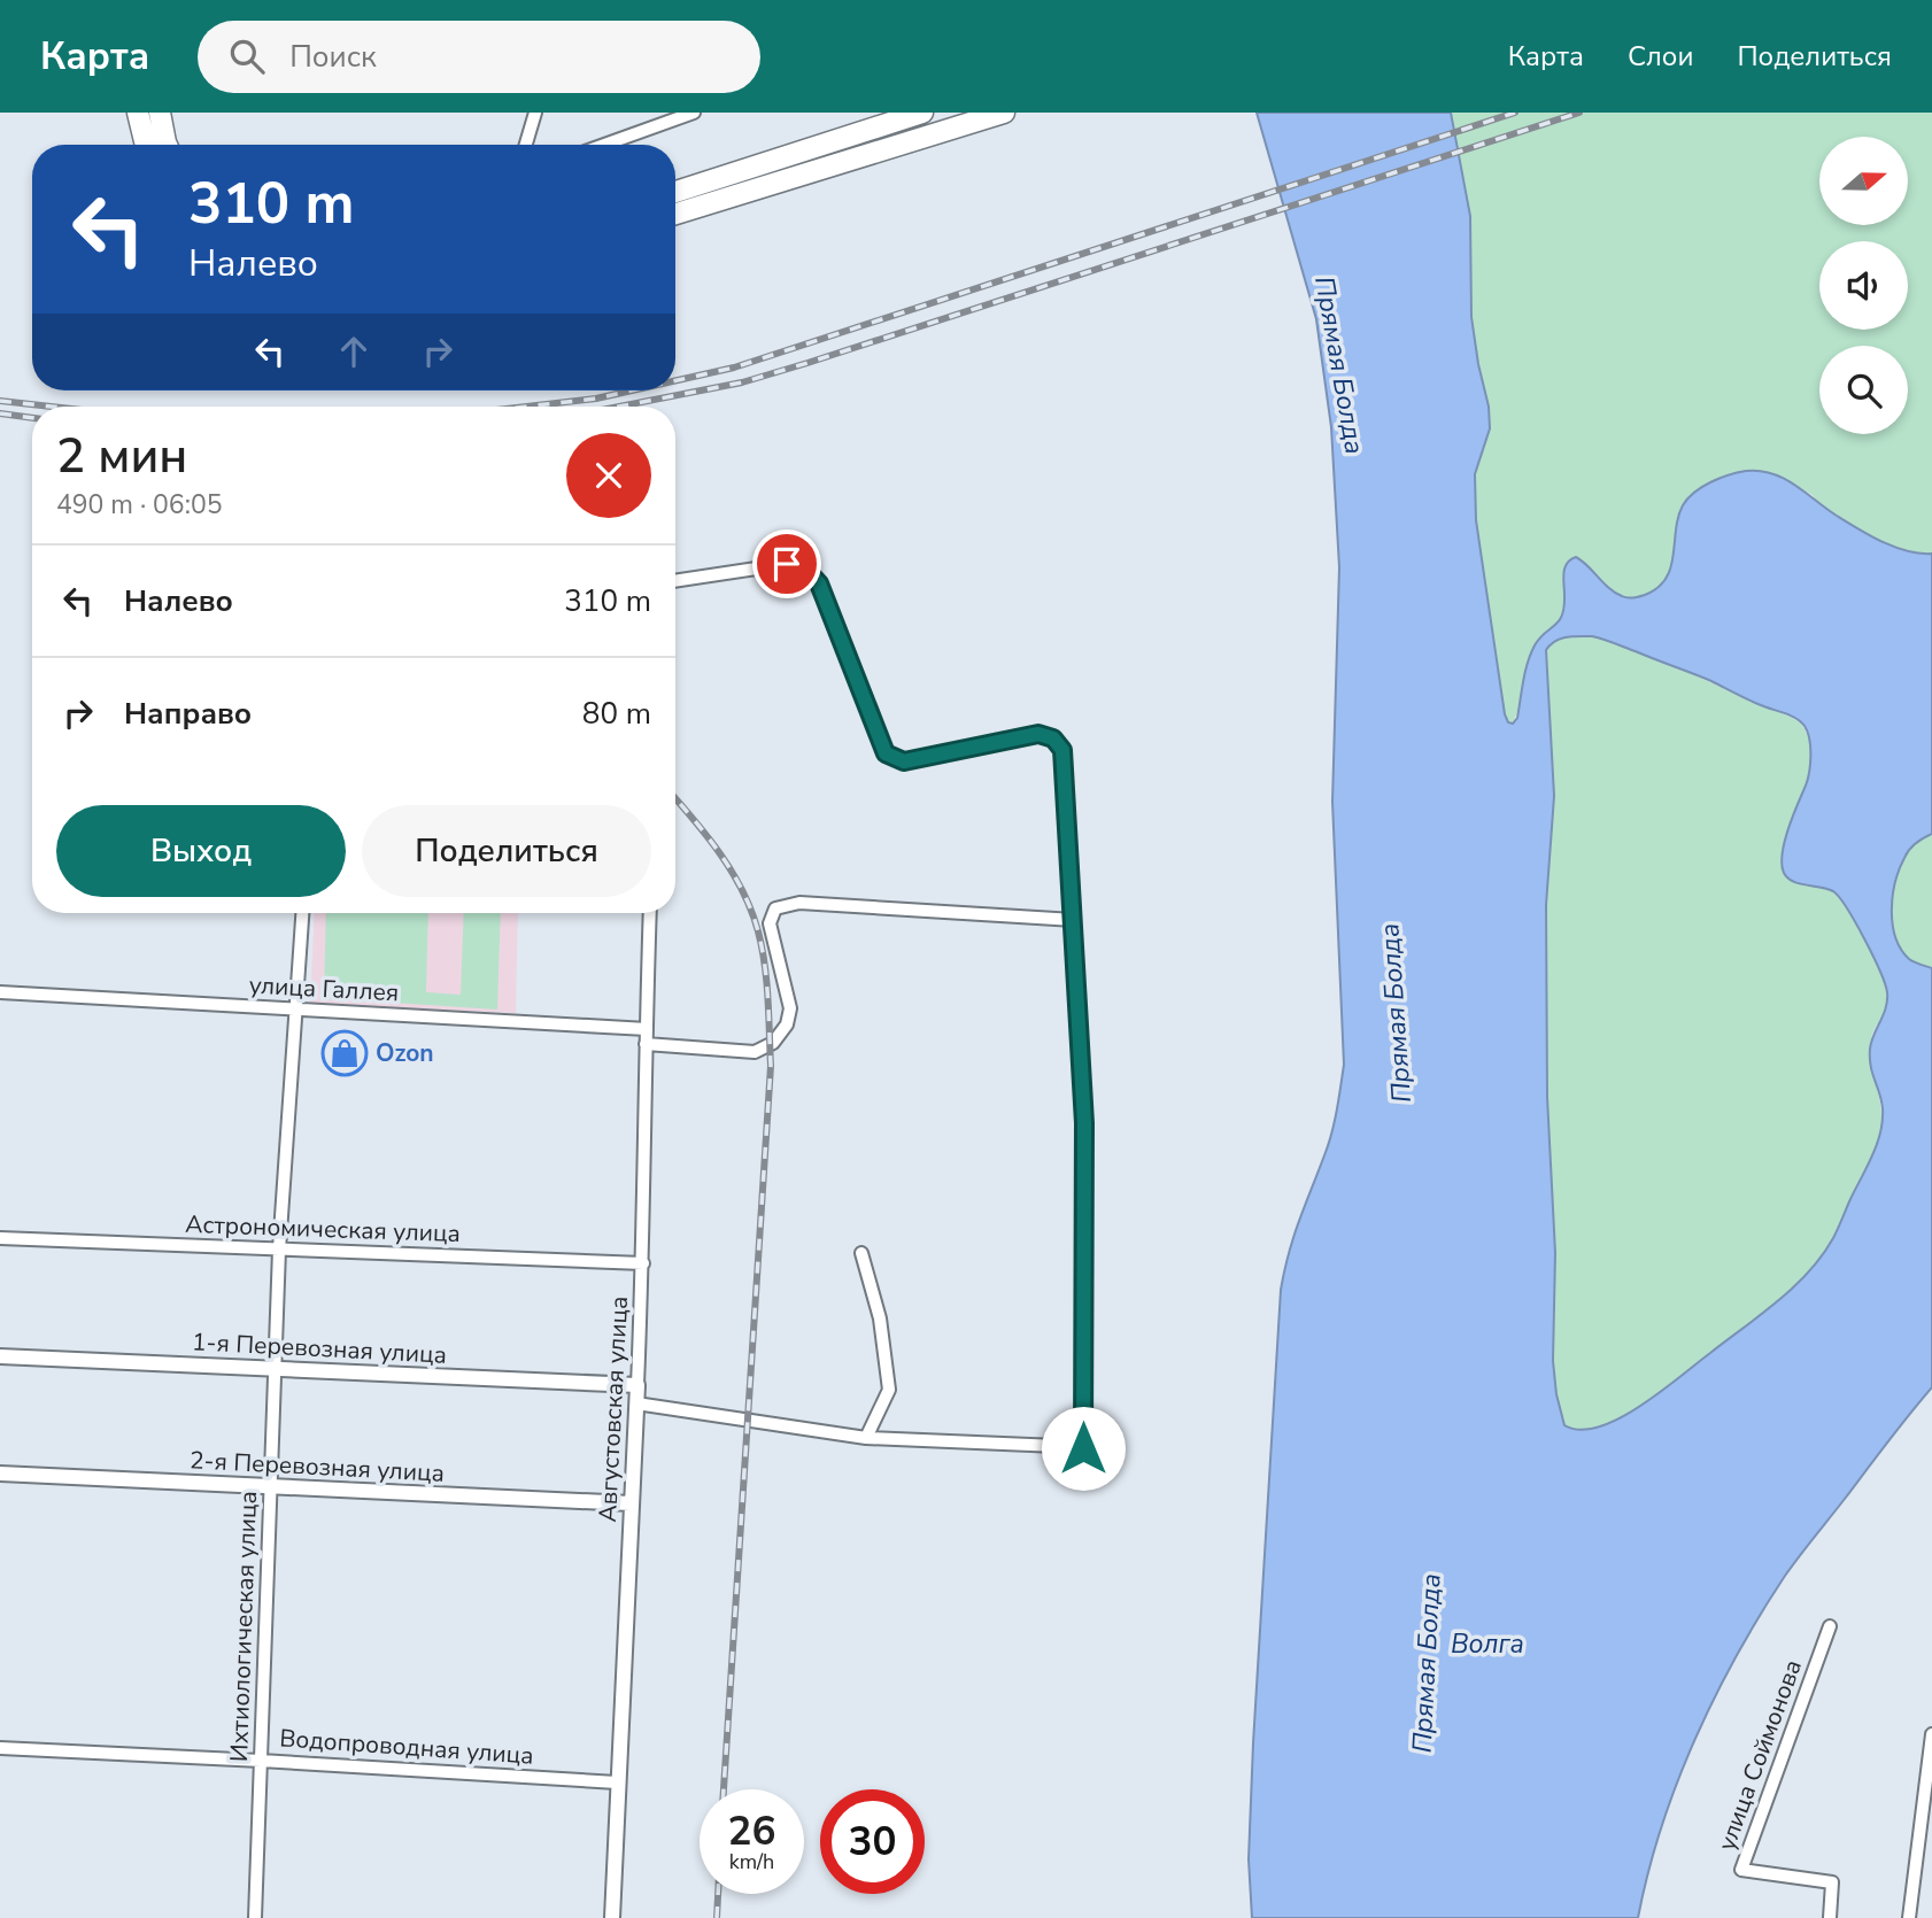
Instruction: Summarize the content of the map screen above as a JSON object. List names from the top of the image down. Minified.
{"streets":{"street":["улица Галлея","Астрономическая улица","1-я Перевозная улица","Августовская улица","2-я Перевозная улица","Ихтиологическая улица","Водопроводная улица","улица Соймонова"]},"crossings":[["улица Галлея","Августовская улица"],["улица Галлея","Ихтиологическая улица"],["Астрономическая улица","Августовская улица"],["Астрономическая улица","Ихтиологическая улица"],["1-я Перевозная улица","Августовская улица"],["1-я Перевозная улица","Ихтиологическая улица"],["Августовская улица","2-я Перевозная улица"],["Августовская улица","Водопроводная улица"],["2-я Перевозная улица","Ихтиологическая улица"],["Ихтиологическая улица","Водопроводная улица"]],"water":["Прямая Болда","Волга"],"places":{"shop":["Ozon"]},"north":"right","page":{"header":"Карта","search":"Поиск","nav":["Карта","Слои","Поделиться"],"turn":["310 m","Налево"],"heading":["2 мин","490 m · 06:05"],"list":[{"name":"Налево","value":"310 m"},{"name":"Направо","value":"80 m"}],"buttons":["Выход","Поделиться"],"speed":"26 km/h","limit":"30"}}
